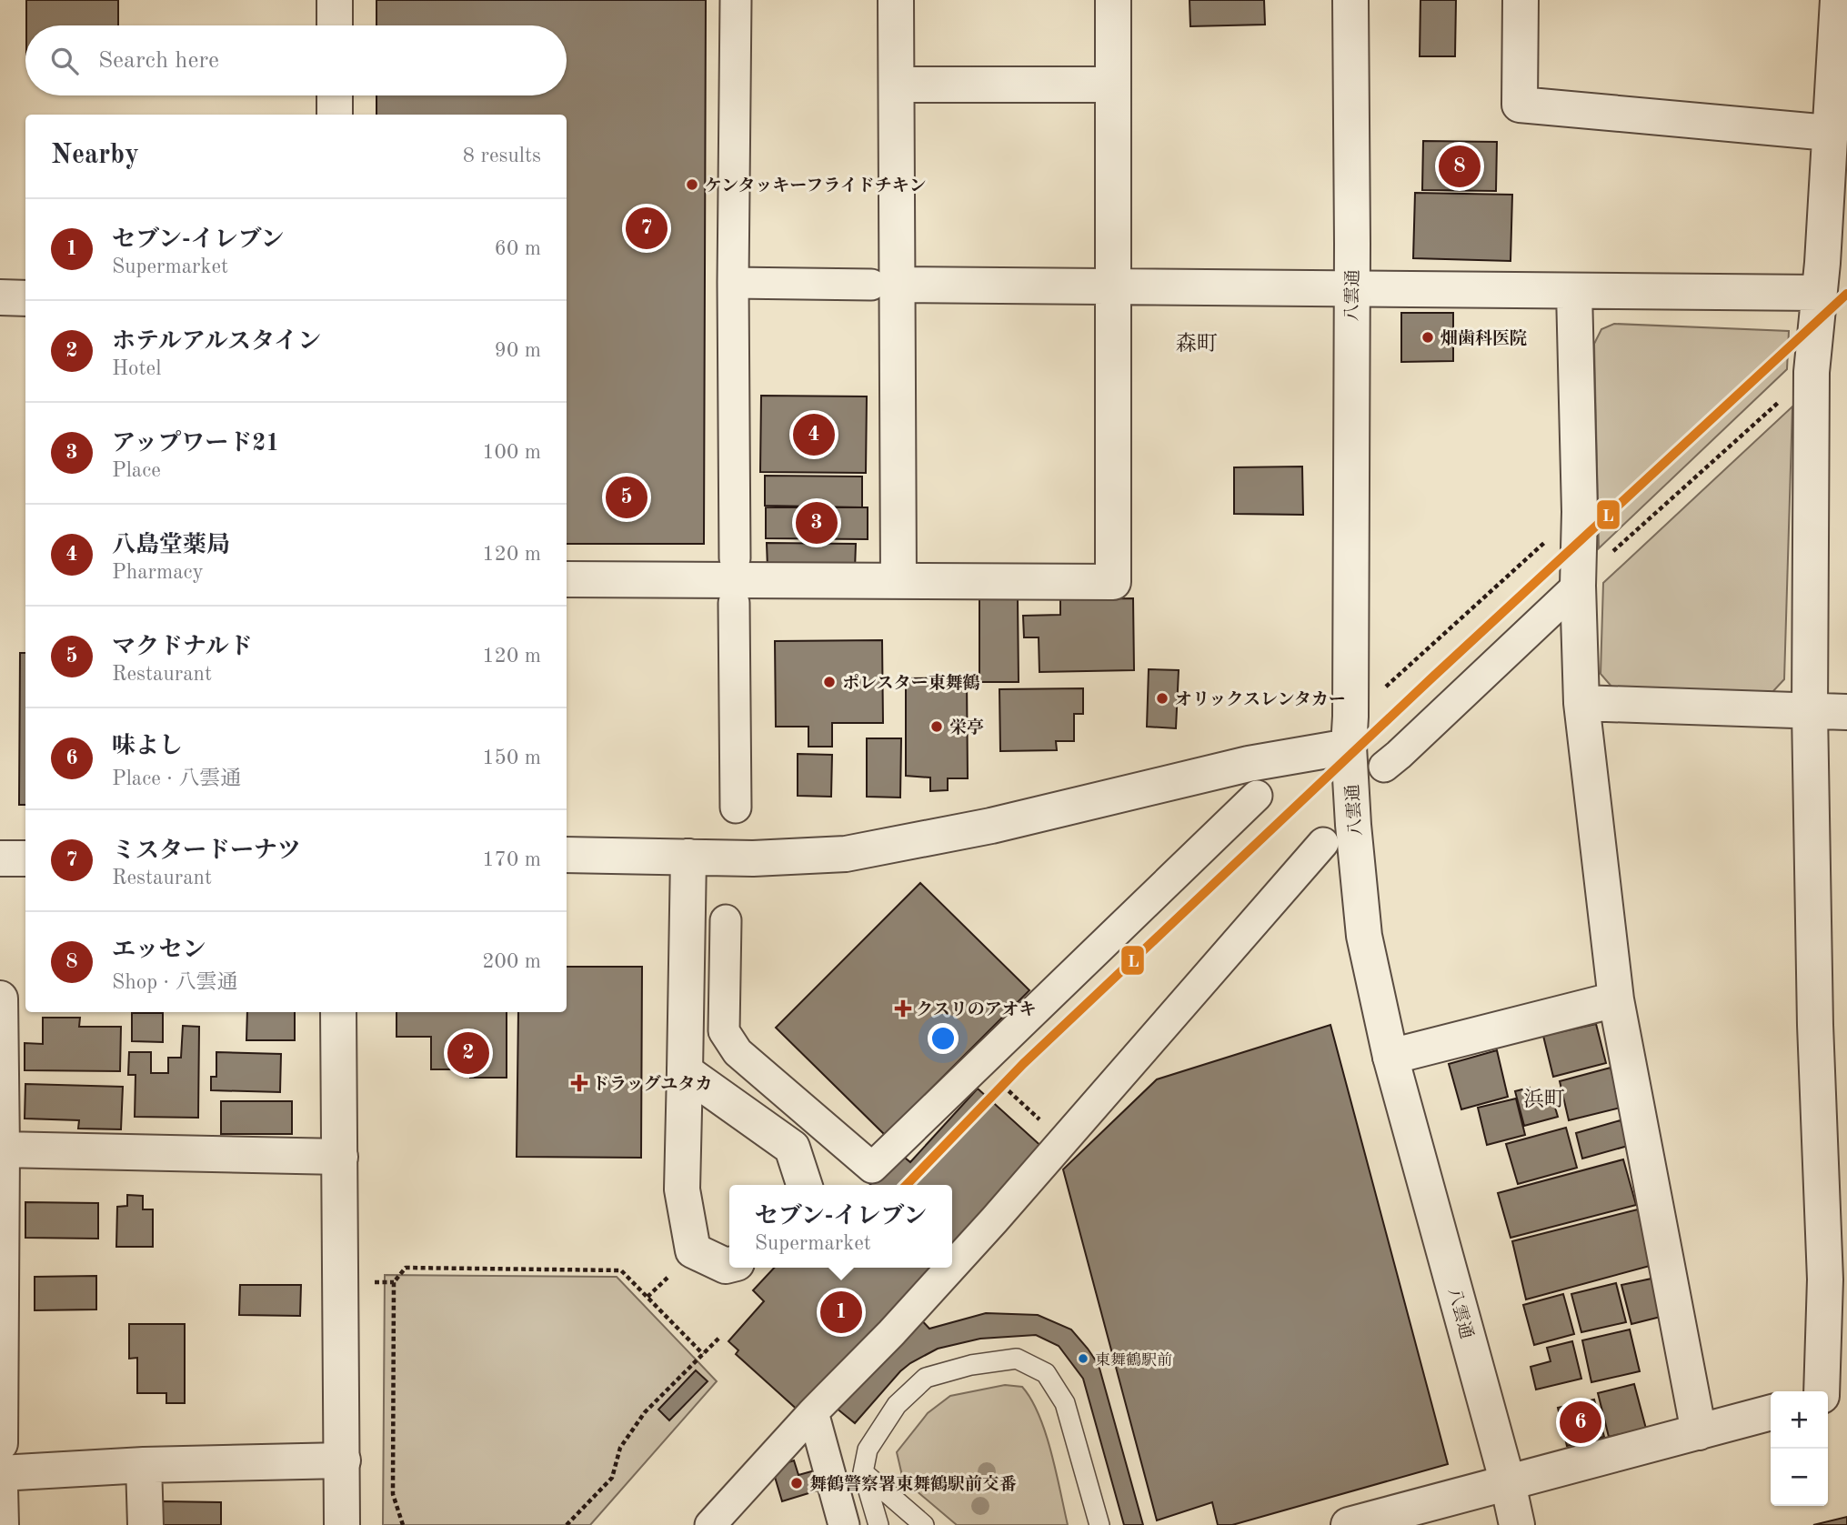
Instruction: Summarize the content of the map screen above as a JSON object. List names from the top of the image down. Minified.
{"streets":{"street":["八雲通"]},"districts":["森町","浜町"],"places":{"other":["ケンタッキーフライドチキン","畑歯科医院","ポレスター東舞鶴","オリックスレンタカー","栄亭","東舞鶴駅前","舞鶴警察署東舞鶴駅前交番"],"health":["クスリのアオキ","ドラッグユタカ"]},"lines":["transit line L"],"page":{"search":"Search here","heading":["Nearby","8 results"],"pins":["8","7","4","5","3","2","1","6"],"list":[{"mark":"1","name":"セブン-イレブン","note":"Supermarket","value":"60 m"},{"mark":"2","name":"ホテルアルスタイン","note":"Hotel","value":"90 m"},{"mark":"3","name":"アップワード21","note":"Place","value":"100 m"},{"mark":"4","name":"八島堂薬局","note":"Pharmacy","value":"120 m"},{"mark":"5","name":"マクドナルド","note":"Restaurant","value":"120 m"},{"mark":"6","name":"味よし","note":"Place · 八雲通","value":"150 m"},{"mark":"7","name":"ミスタードーナツ","note":"Restaurant","value":"170 m"},{"mark":"8","name":"エッセン","note":"Shop · 八雲通","value":"200 m"}],"popup":["セブン-イレブン","Supermarket"],"map_buttons":["+","−"]}}
